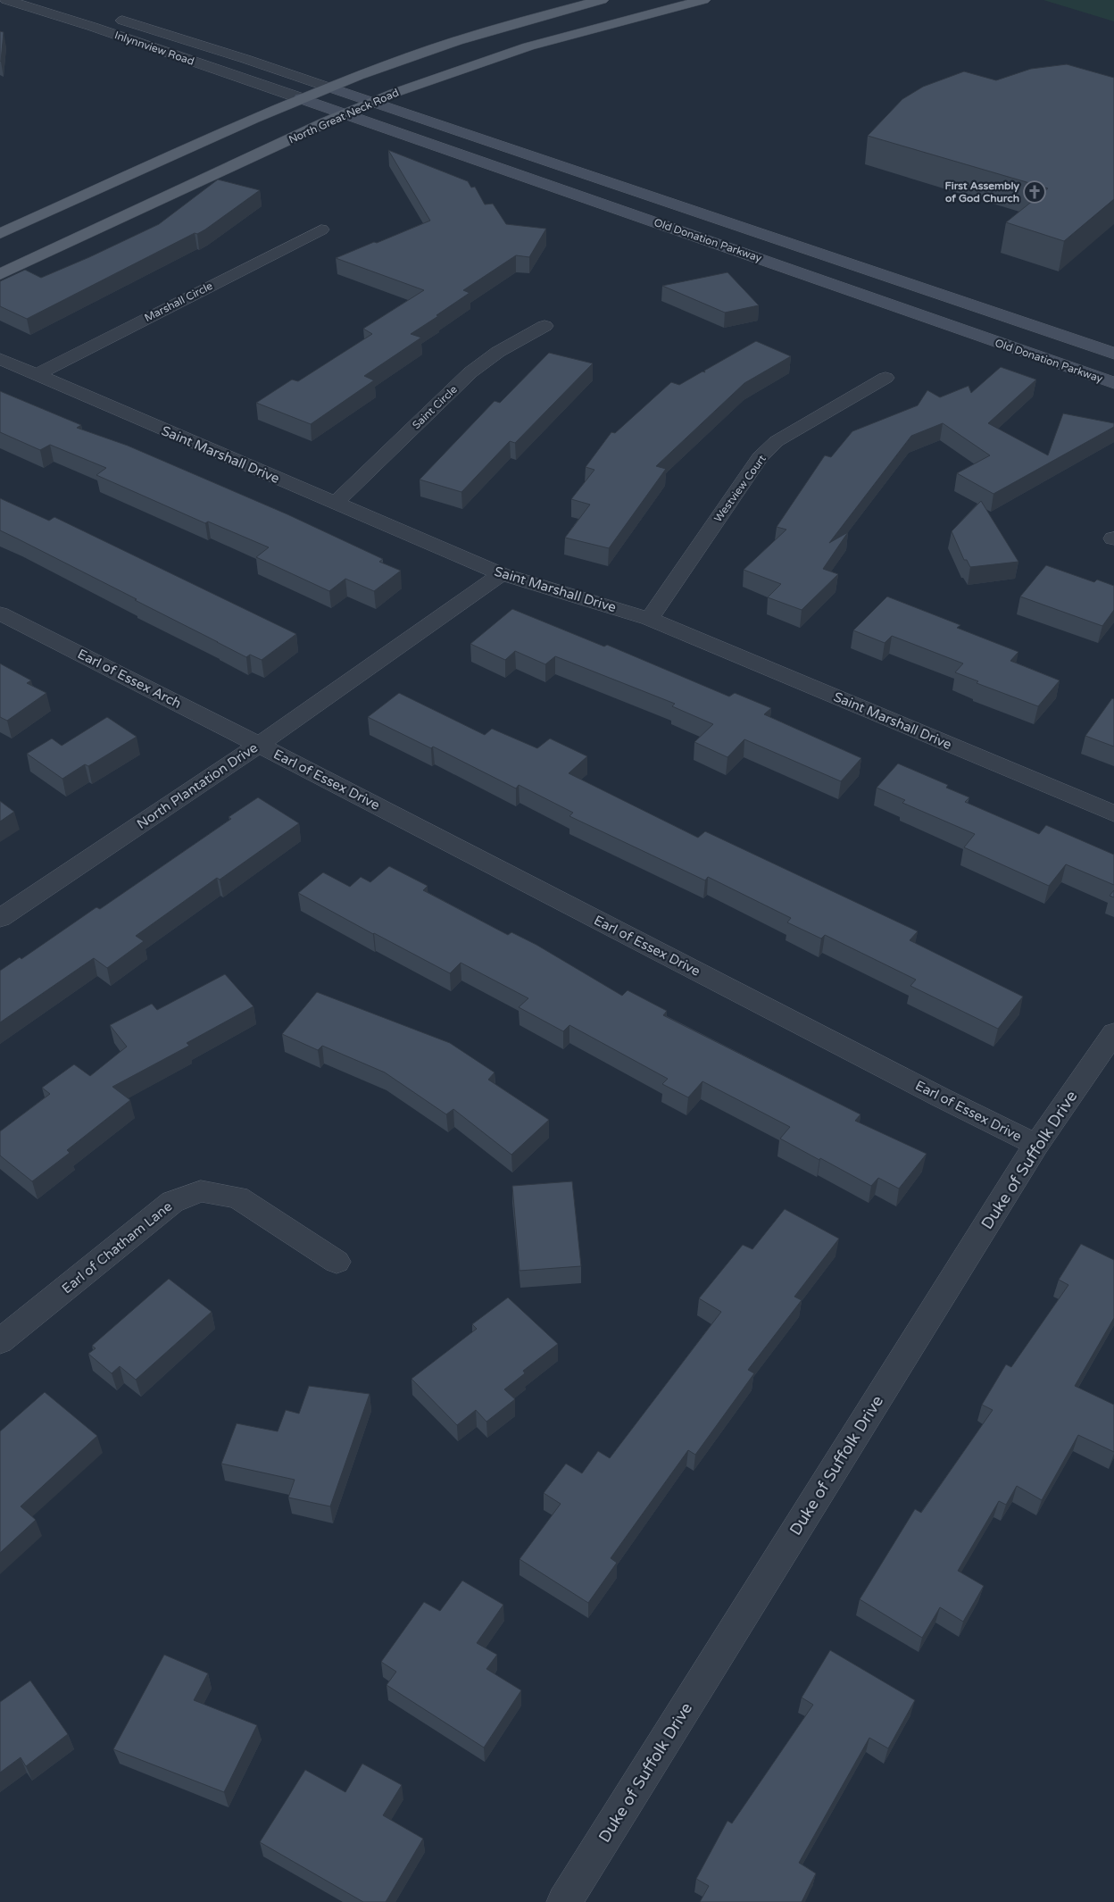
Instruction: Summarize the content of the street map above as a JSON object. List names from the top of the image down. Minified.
{"streets":{"main road":["North Great Neck Road"],"street":["Inlynnview Road","Old Donation Parkway","Marshall Circle","Saint Circle","Saint Marshall Drive","Westview Court","Earl of Essex Arch","Earl of Essex Drive","North Plantation Drive","Duke of Suffolk Drive","Earl of Chatham Lane"]},"crossings":[["Inlynnview Road","Old Donation Parkway"],["North Great Neck Road","Old Donation Parkway"],["Marshall Circle","Saint Marshall Drive"],["Saint Circle","Saint Marshall Drive"],["Saint Marshall Drive","Westview Court"],["Saint Marshall Drive","North Plantation Drive"],["Earl of Essex Arch","Earl of Essex Drive"],["Earl of Essex Arch","North Plantation Drive"],["Earl of Essex Drive","North Plantation Drive"],["Earl of Essex Drive","Duke of Suffolk Drive"]],"places":{"church":["First Assembly of God Church"]}}
